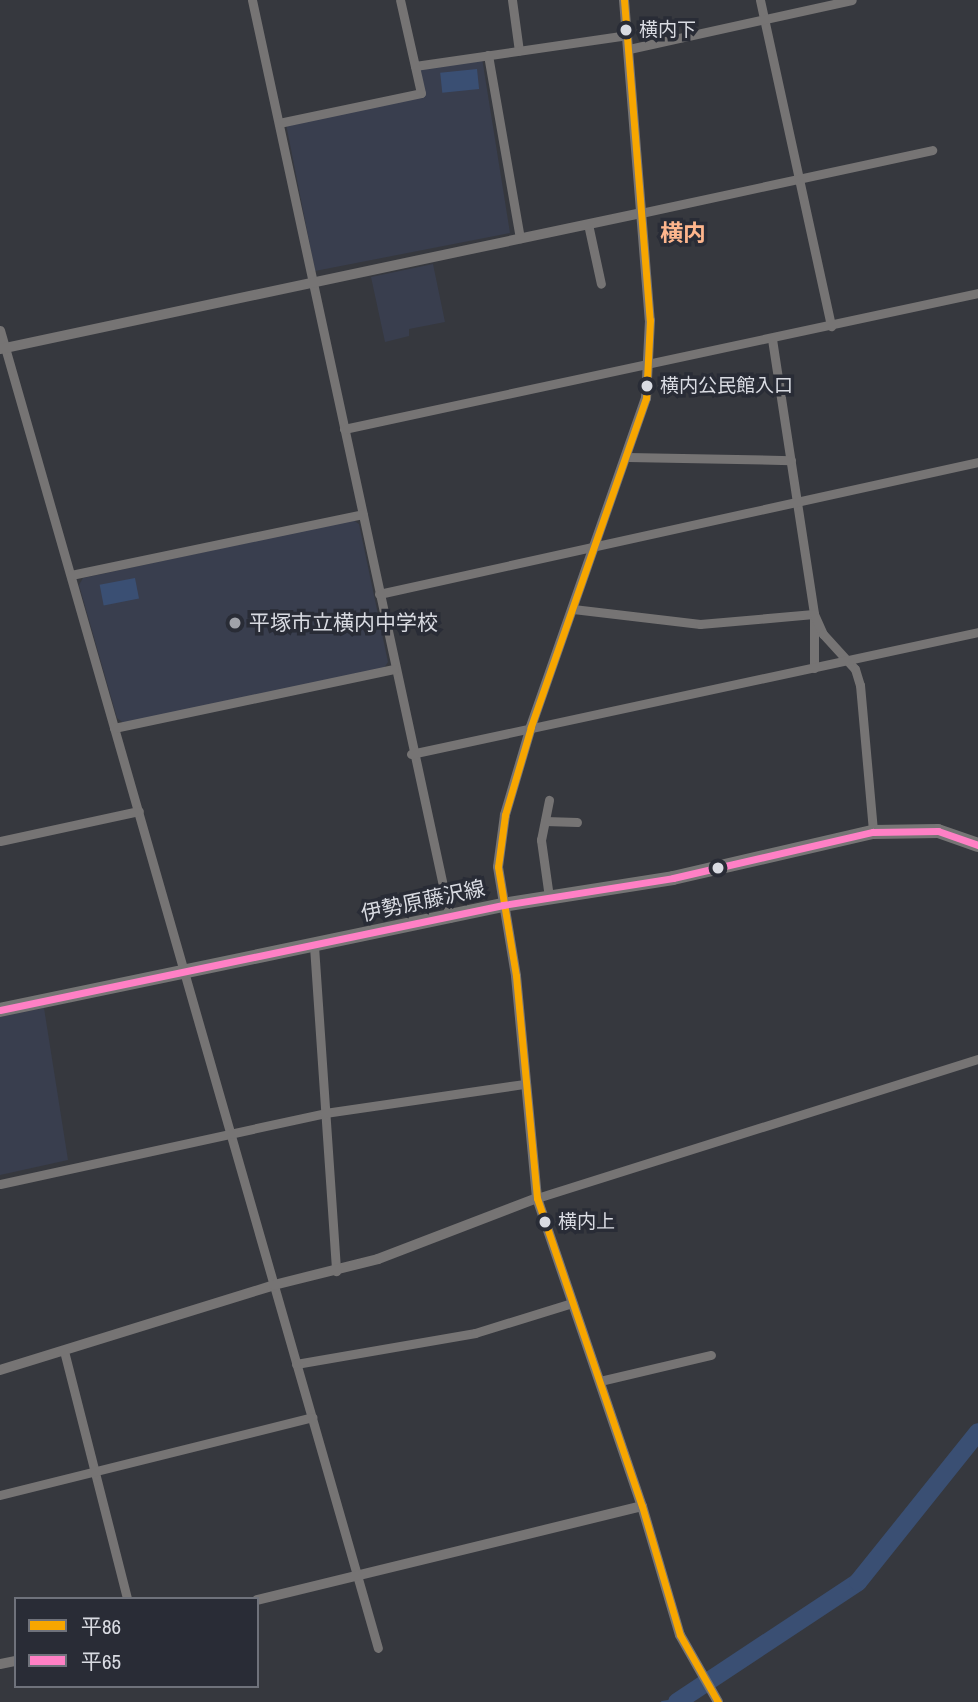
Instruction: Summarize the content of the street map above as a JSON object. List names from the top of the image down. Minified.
{"streets":{"main road":["伊勢原藤沢線"]},"districts":["横内"],"places":["横内下","横内公民館入口","平塚市立横内中学校","横内上"],"lines":["transit line 平86","transit line 平65"],"legend":["平86","平65"]}
